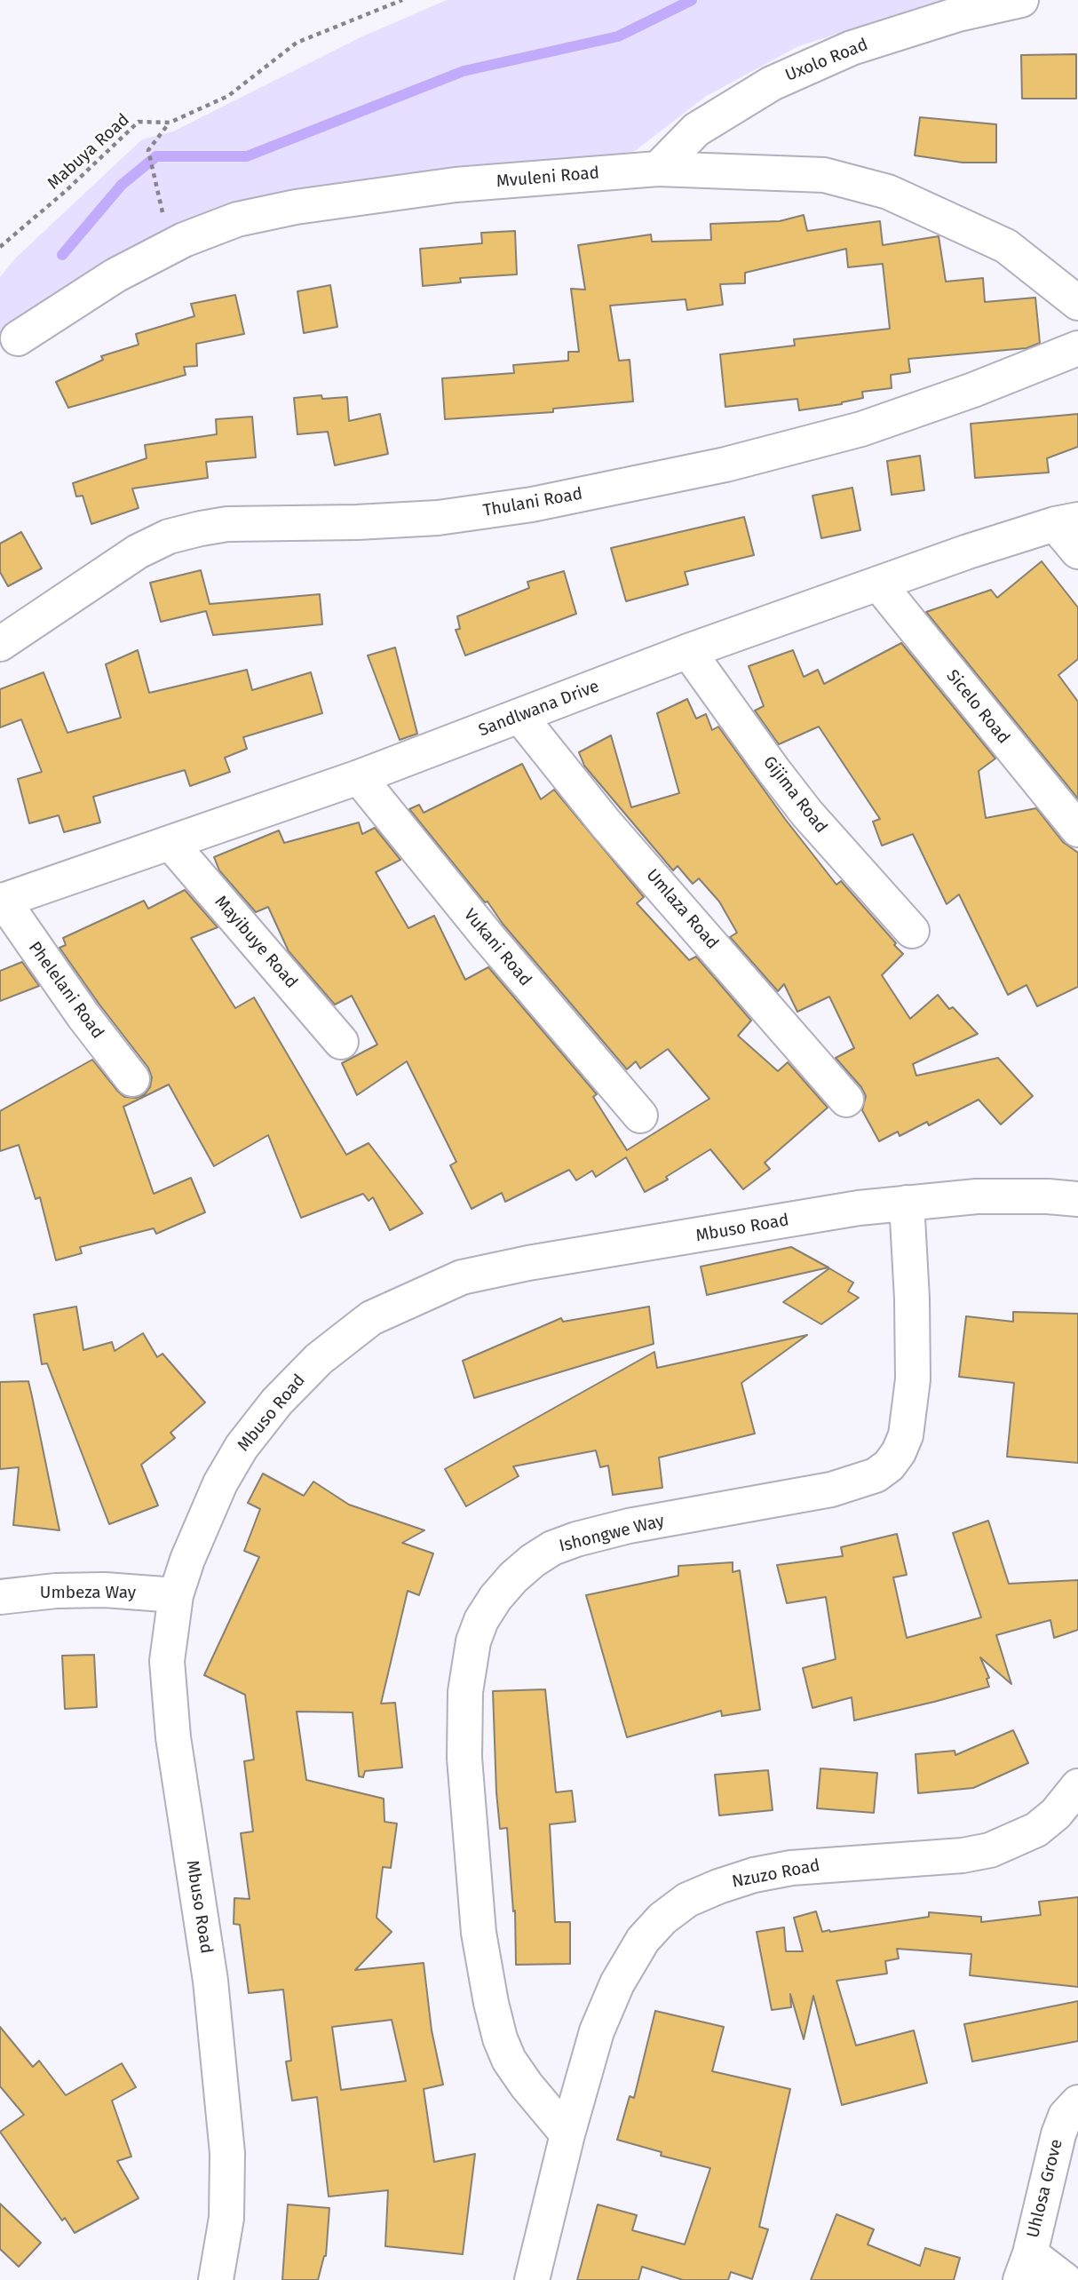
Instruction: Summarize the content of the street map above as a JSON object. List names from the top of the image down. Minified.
{"streets":{"street":["Uxolo Road","Mvuleni Road","Thulani Road","Sicelo Road","Sandlwana Drive","Gijima Road","Umlaza Road","Mayibuye Road","Vukani Road","Phelelani Road","Mbuso Road","Ishongwe Way","Umbeza Way","Nzuzo Road","Uhlosa Grove"],"path":["Mabuya Road"]},"crossings":[["Uxolo Road","Mvuleni Road"],["Sicelo Road","Sandlwana Drive"],["Sandlwana Drive","Gijima Road"],["Sandlwana Drive","Umlaza Road"],["Sandlwana Drive","Mayibuye Road"],["Sandlwana Drive","Vukani Road"],["Sandlwana Drive","Phelelani Road"],["Mbuso Road","Ishongwe Way"],["Mbuso Road","Umbeza Way"],["Ishongwe Way","Nzuzo Road"]]}
